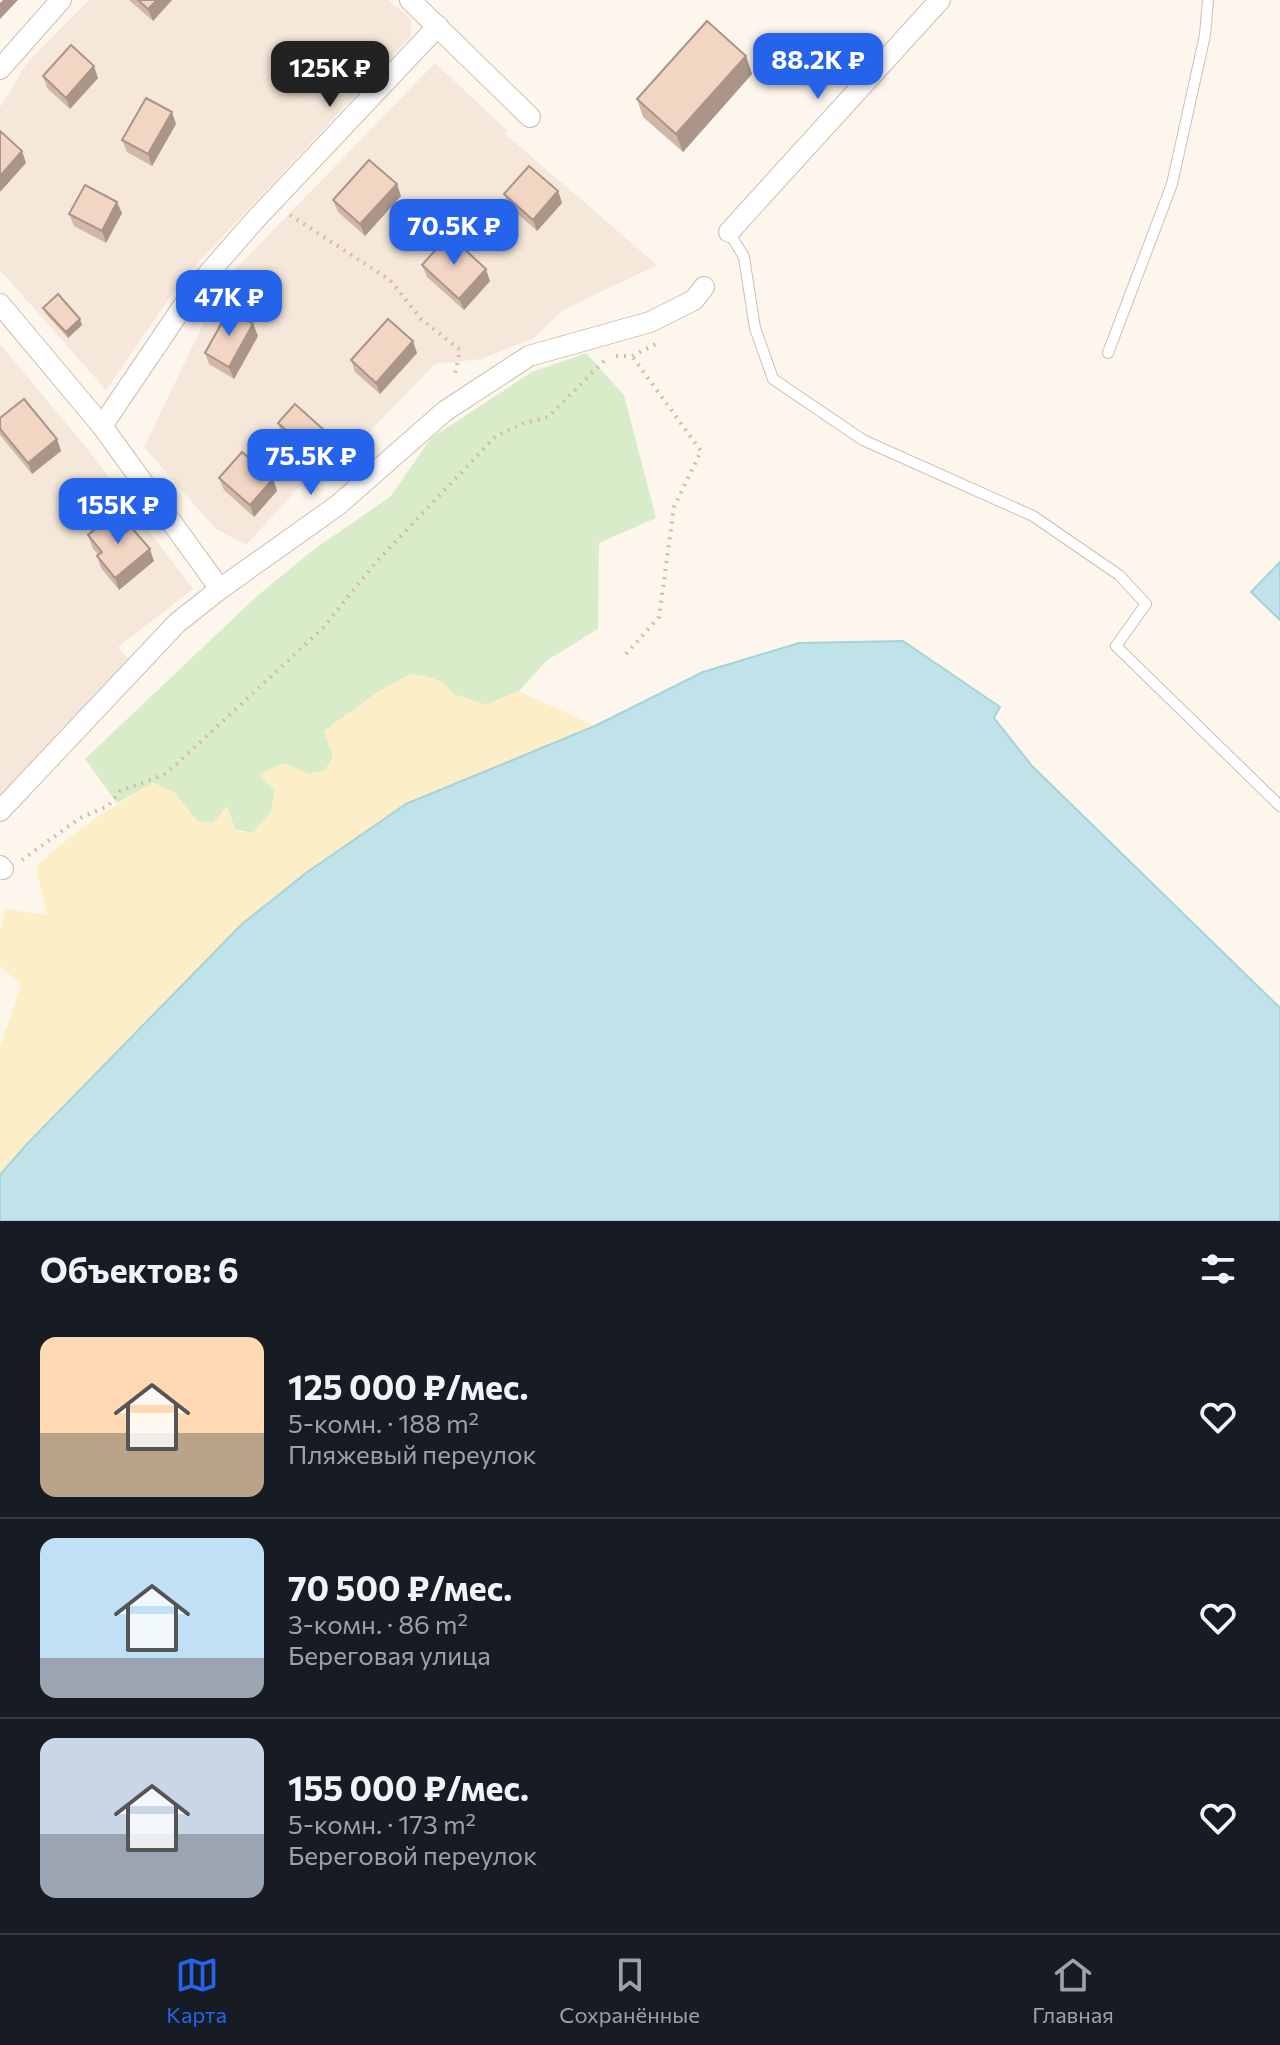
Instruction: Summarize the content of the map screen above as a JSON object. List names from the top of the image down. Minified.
{"page":{"price":["88.2K ₽","125K ₽","70.5K ₽","47K ₽","75.5K ₽","155K ₽"],"heading":"Объектов: 6","list":[{"name":"125 000 ₽/мес.","note":"5-комн. · 188 m² · Пляжевый переулок"},{"name":"70 500 ₽/мес.","note":"3-комн. · 86 m² · Береговая улица"},{"name":"155 000 ₽/мес.","note":"5-комн. · 173 m² · Береговой переулок"}],"tabs":["Карта","Сохранённые","Главная"]}}
